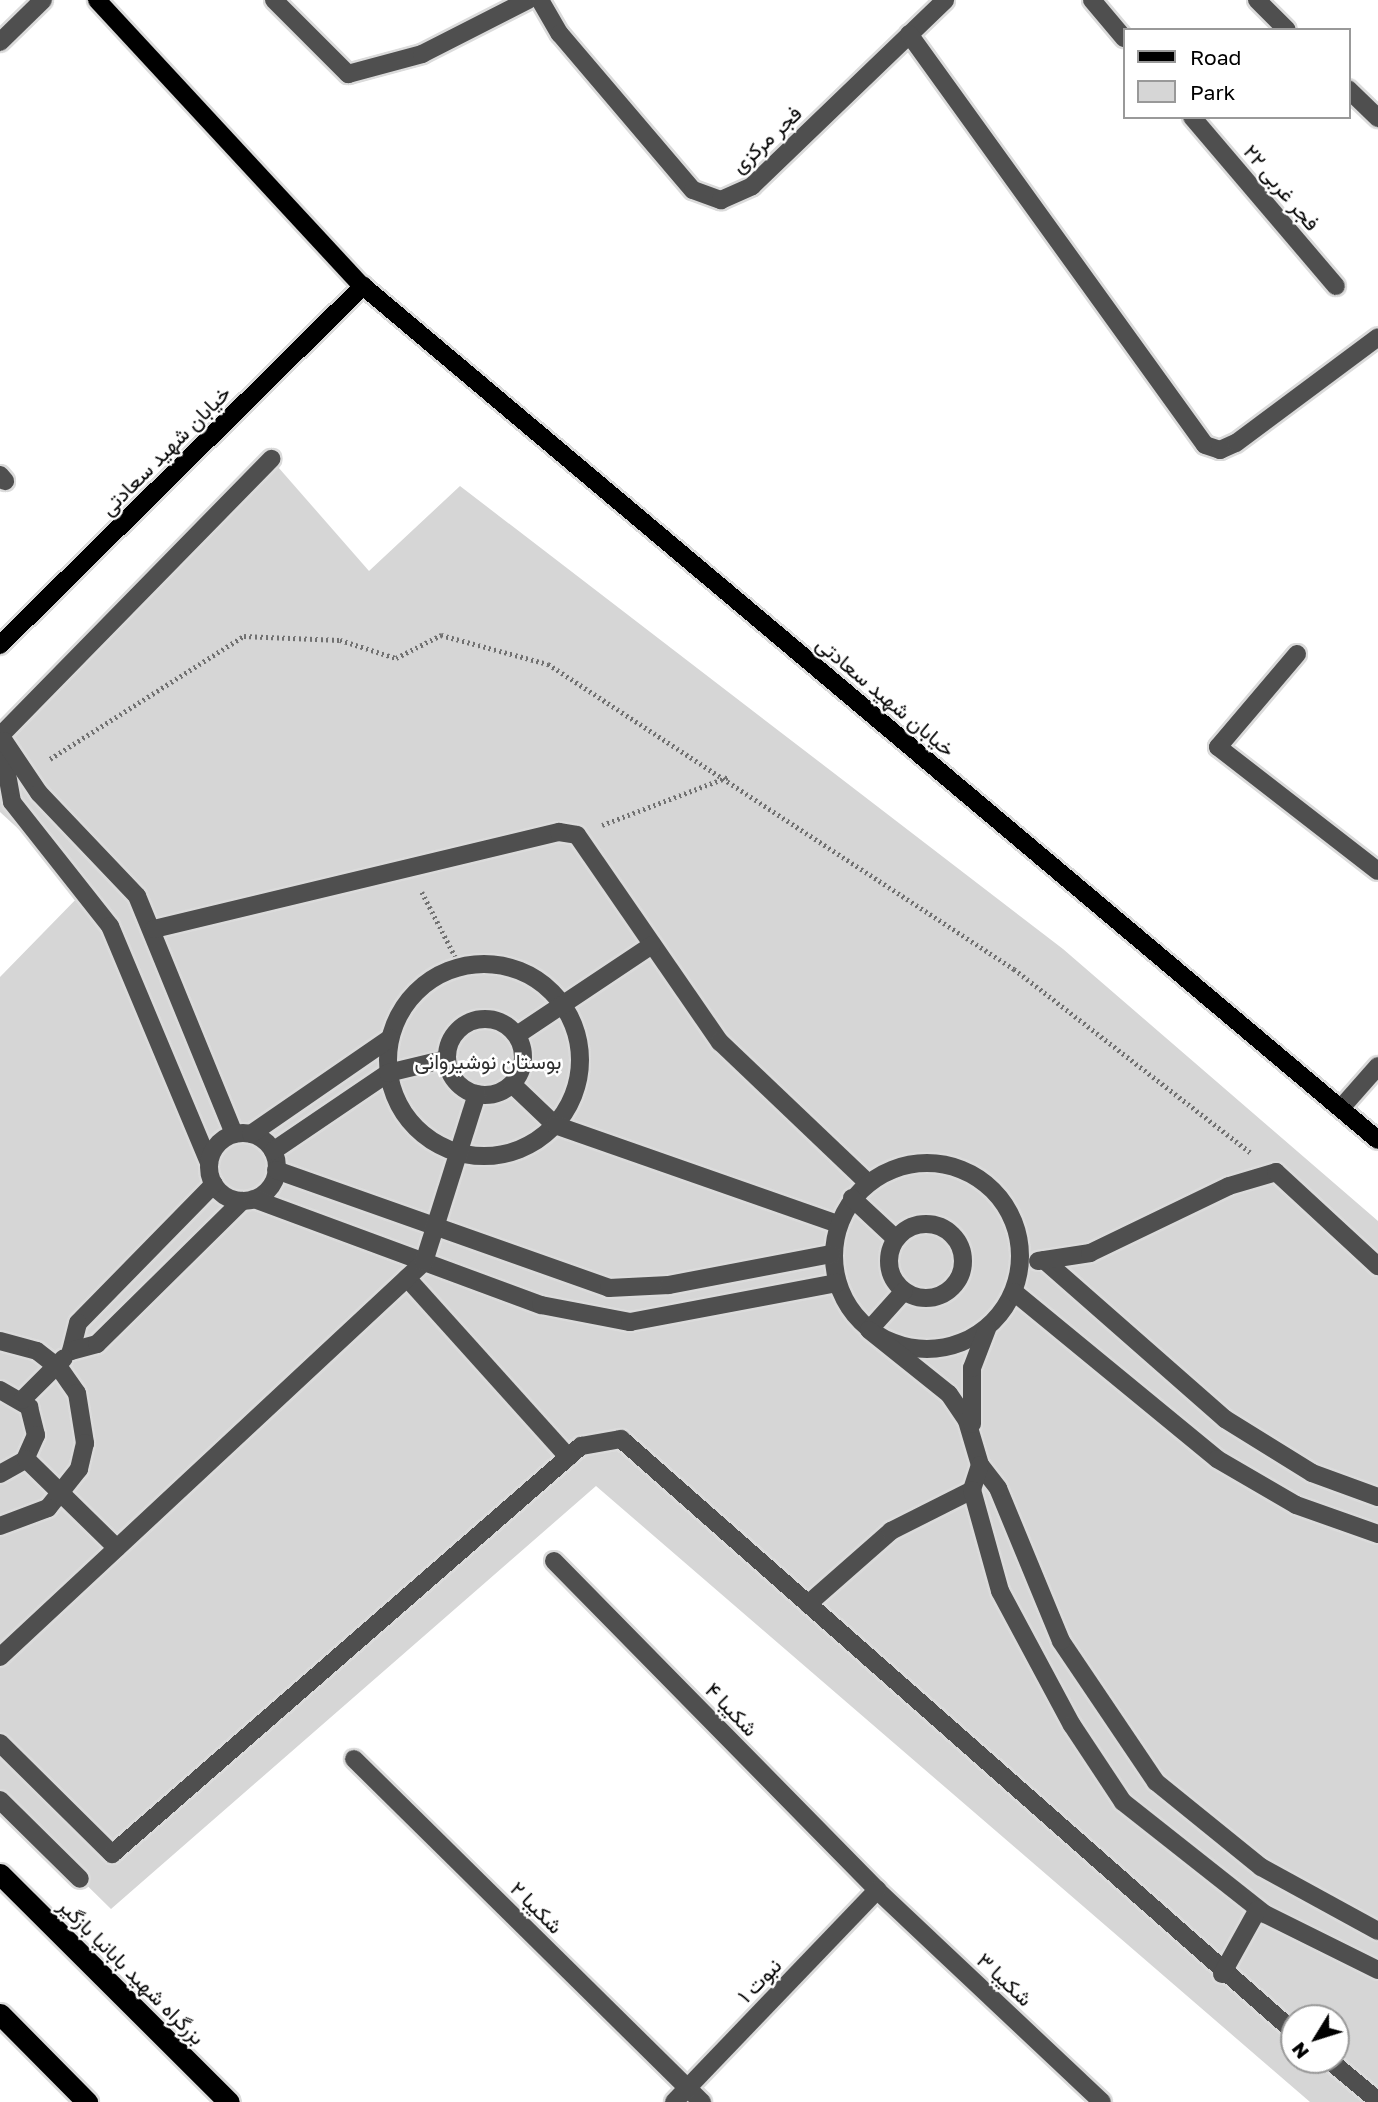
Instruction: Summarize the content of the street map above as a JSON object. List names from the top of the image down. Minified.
{"streets":{"highway":["بزرگراه شهید بابانیا بازگیر"],"main road":["خیابان شهید سعادتی"],"street":["فجر مرکزی","فجر غربی ۲۲","شکیبا ۴","شکیبا ۲","شکیبا ۳","نبوت ۱"]},"crossings":[["شکیبا ۴","شکیبا ۳"],["شکیبا ۴","نبوت ۱"],["شکیبا ۲","نبوت ۱"],["شکیبا ۳","نبوت ۱"]],"parks":["بوستان نوشیروانی"],"legend":["Road","Park"],"north":"bottom left"}
